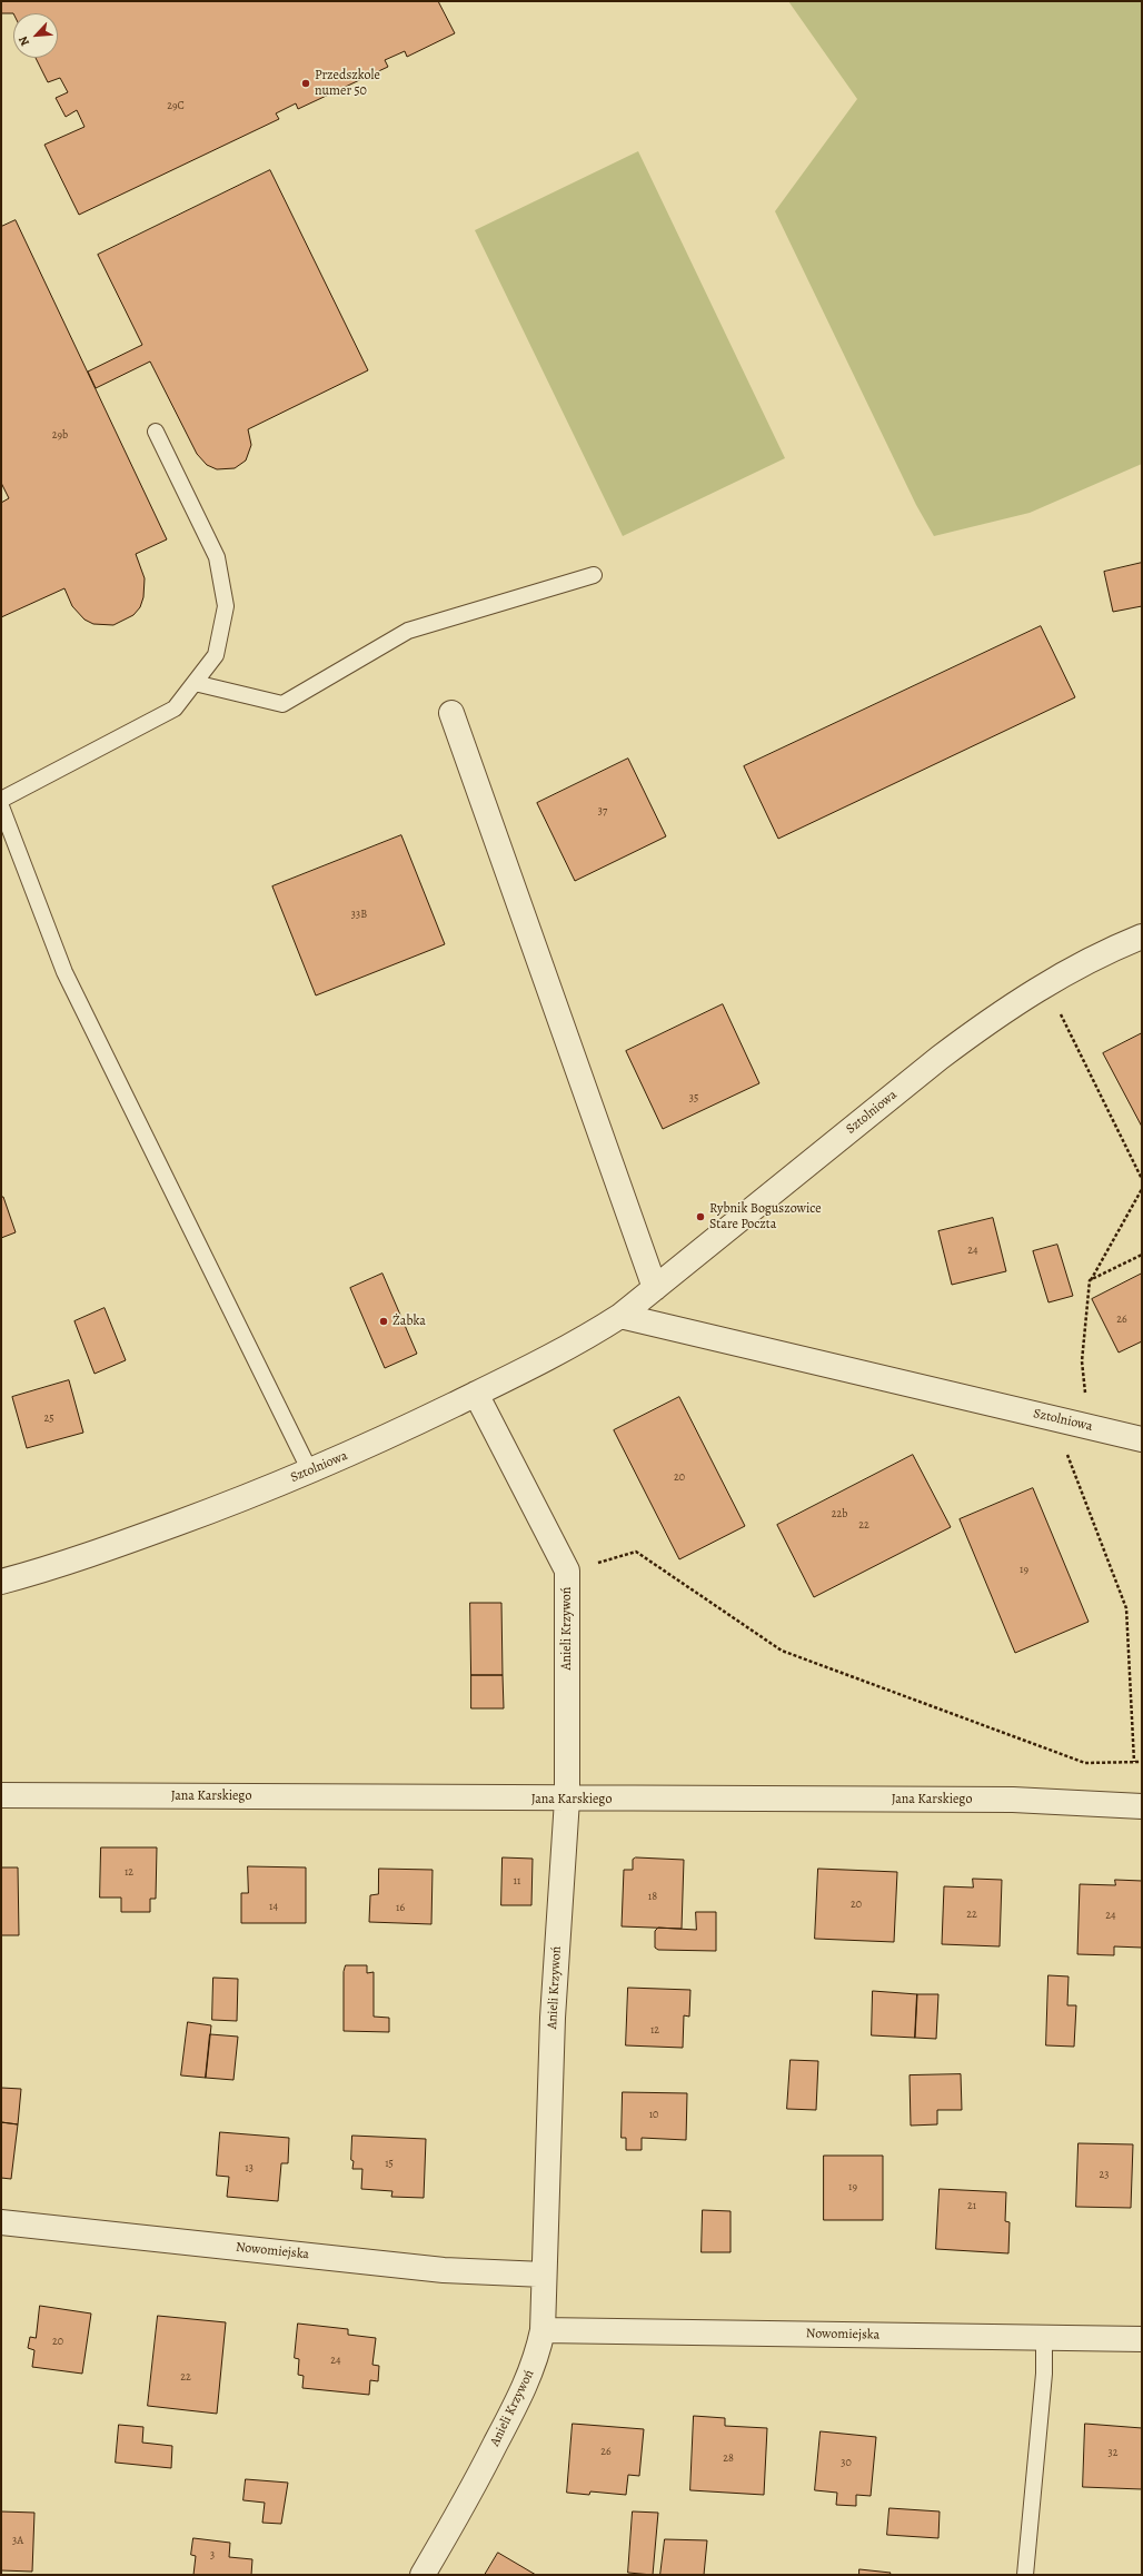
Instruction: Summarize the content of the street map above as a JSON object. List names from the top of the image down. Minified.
{"streets":{"street":["Sztolniowa","Anieli Krzywoń","Jana Karskiego","Nowomiejska"]},"crossings":[["Sztolniowa","Anieli Krzywoń"],["Anieli Krzywoń","Jana Karskiego"],["Anieli Krzywoń","Nowomiejska"]],"places":["Przedszkole numer 50","Rybnik Boguszowice Stare Poczta","Żabka"],"house_numbers":["29C","29b","37","33B","35","24","26","25","20","22b","22","19","12","11","18","20","14","16","22","24","12","10","15","13","23","19","21","20","24","22","26","32","28","30","3A","3"],"north":"bottom left"}
